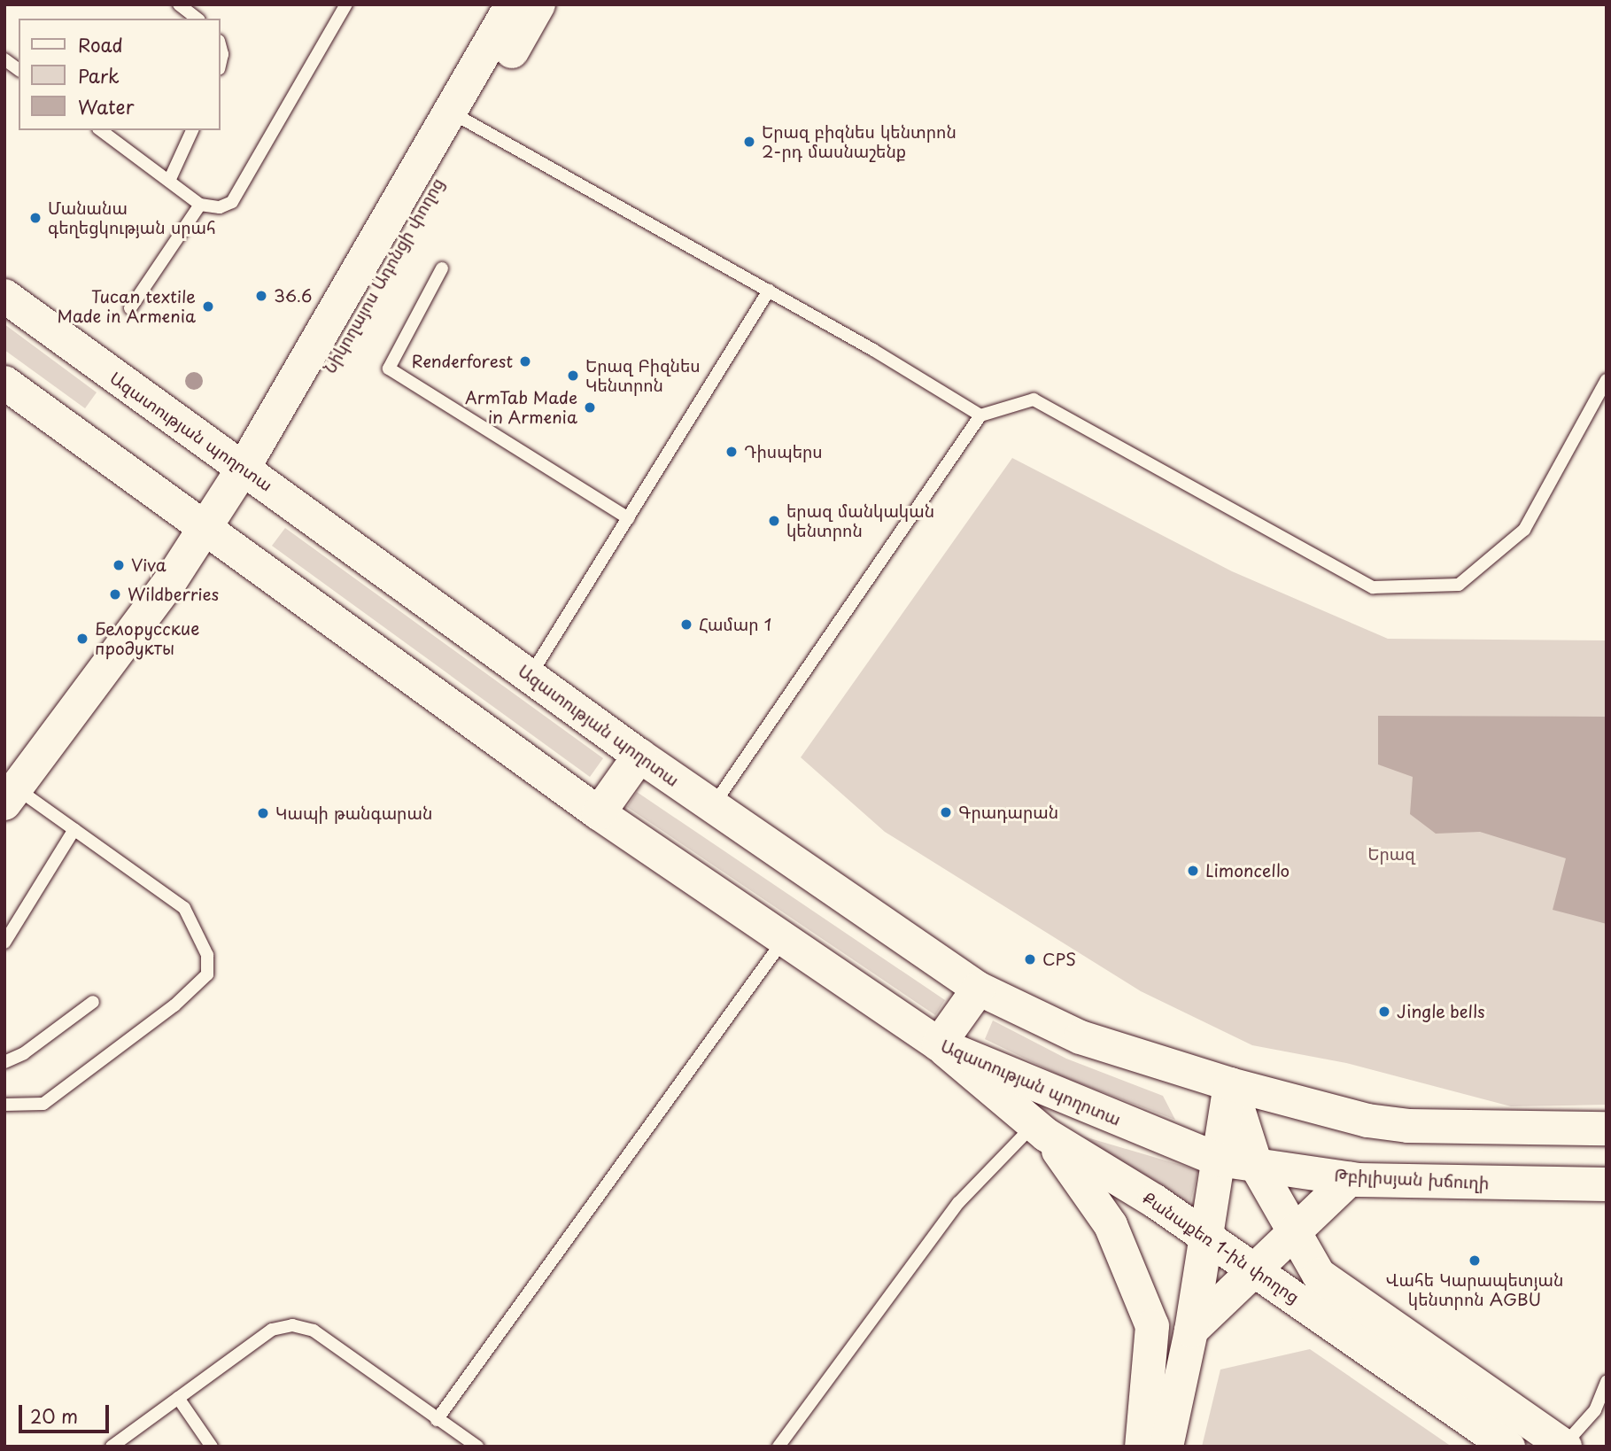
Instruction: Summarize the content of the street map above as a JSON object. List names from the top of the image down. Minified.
{"streets":{"main road":["Նիկողայոս Ադոնցի փողոց","Ազատության պողոտա","Թբիլիսյան խճուղի","Քանաքեռ 1-ին փողոց"]},"crossings":[["Նիկողայոս Ադոնցի փողոց","Ազատության պողոտա"],["Ազատության պողոտա","Թբիլիսյան խճուղի"],["Ազատության պողոտա","Քանաքեռ 1-ին փողոց"],["Թբիլիսյան խճուղի","Քանաքեռ 1-ին փողոց"]],"parks":["Երազ"],"places":["Երազ բիզնես կենտրոն 2-րդ մասնաշենք","Մանանա գեղեցկության սրահ","36.6","Tucan textile Made in Armenia","Renderforest","Երազ Բիզնես Կենտրոն","ArmTab Made in Armenia","Դիսպերս","երազ մանկական կենտրոն","Viva","Wildberries","Համար 1","Белорусские продукты","Գրադարան","Կապի թանգարան","Limoncello","CPS","Jingle bells","Վահե Կարապետյան կենտրոն AGBU"],"legend":["Road","Park","Water"],"scale_bar":"20 m"}
